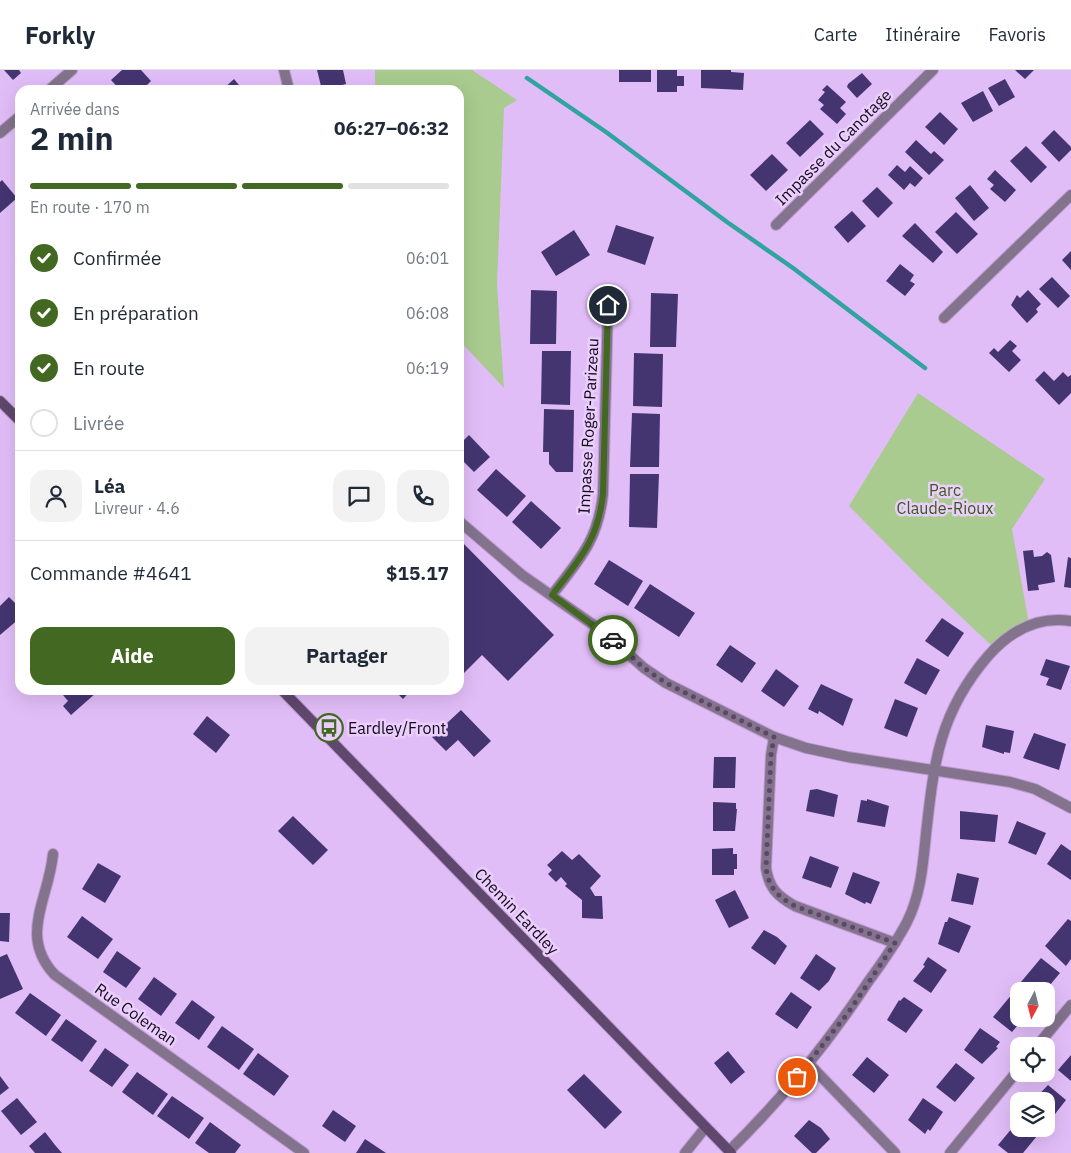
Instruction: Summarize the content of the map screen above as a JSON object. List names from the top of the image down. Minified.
{"streets":{"main road":["Chemin Eardley"],"street":["Impasse du Canotage","Impasse Roger-Parizeau","Rue Coleman"]},"parks":["Parc Claude-Rioux"],"places":{"bus stop":["Eardley/Front"]},"north":"bottom","page":{"header":"Forkly","nav":["Carte","Itinéraire","Favoris"],"heading":["2 min","Arrivée dans","06:27–06:32"],"panel":["Léa","Livreur · 4.6","Commande #4641","$15.17"],"bar":"En route · 170 m","list":[["Confirmée","06:01"],["En préparation","06:08"],["En route","06:19"],"Livrée"],"buttons":["Aide","Partager"]}}
